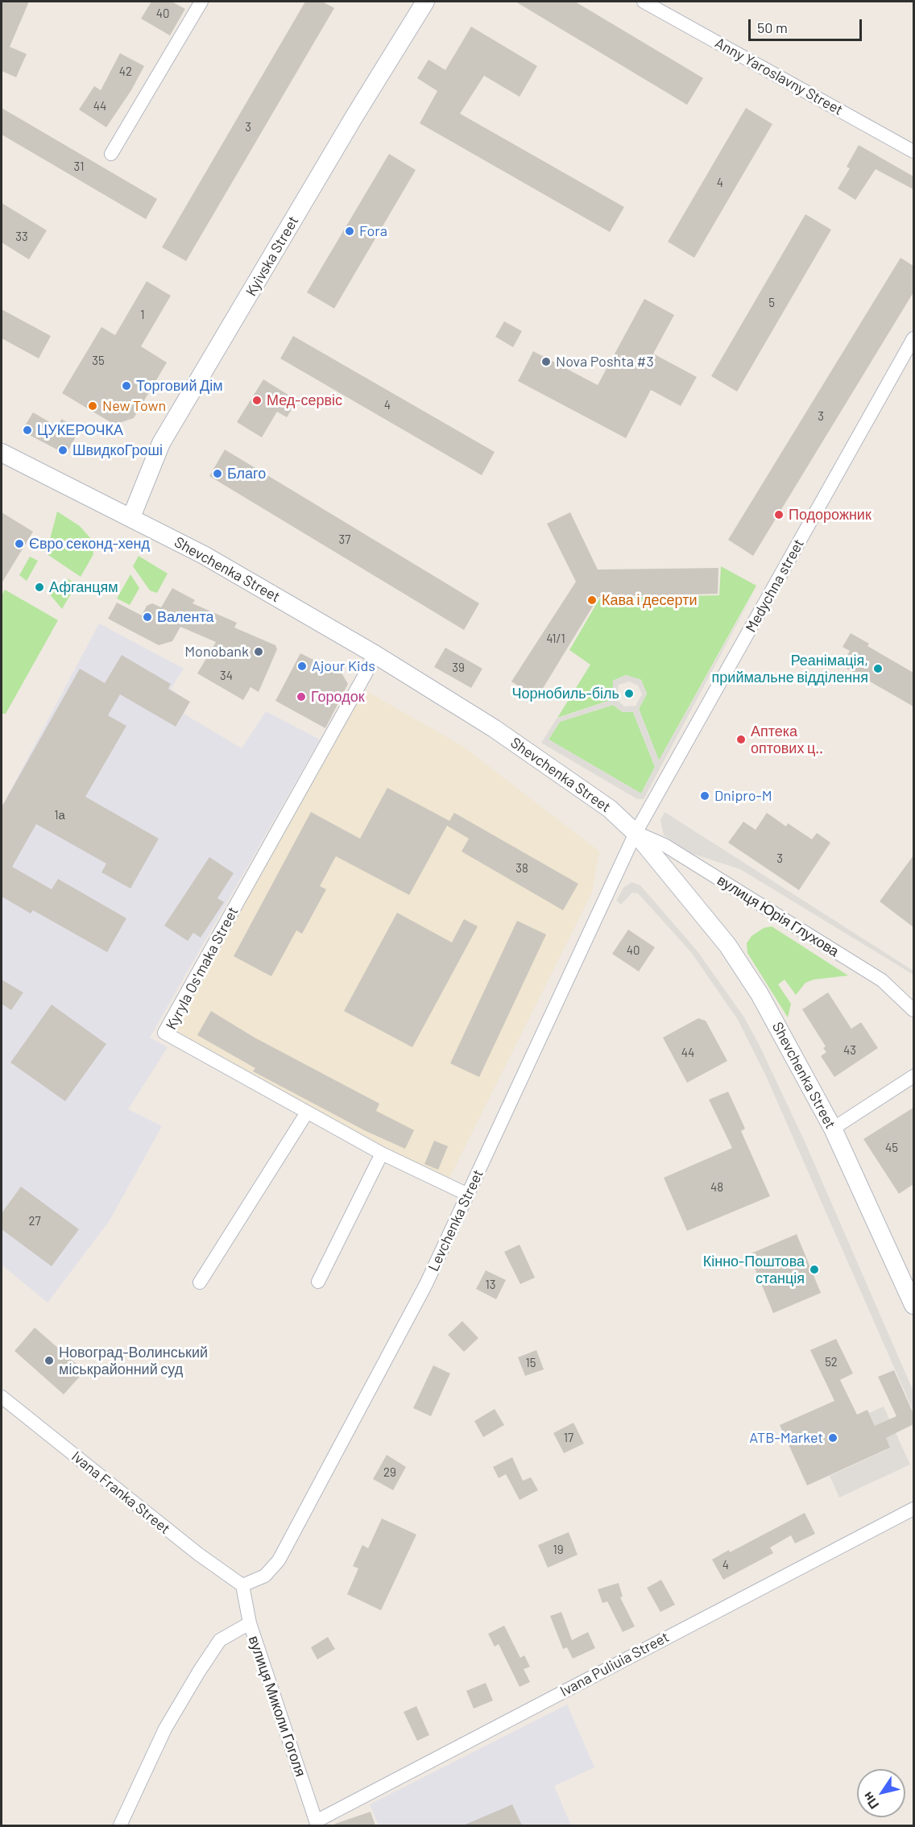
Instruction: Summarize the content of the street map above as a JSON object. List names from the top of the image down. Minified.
{"streets":{"main road":["Kyivska Street","Shevchenka Street"],"street":["Anny Yaroslavny Street","Medychna street","вулиця Юрія Глухова","Kyryla Osʹmaka Street","Levchenka Street","Ivana Franka Street","Ivana Puliuia Street","вулиця Миколи Гоголя"]},"crossings":[["Kyivska Street","Shevchenka Street"],["Shevchenka Street","Medychna street"],["Shevchenka Street","вулиця Юрія Глухова"],["Shevchenka Street","Kyryla Osʹmaka Street"],["Shevchenka Street","Levchenka Street"],["Medychna street","вулиця Юрія Глухова"],["Medychna street","Levchenka Street"],["вулиця Юрія Глухова","Levchenka Street"],["Kyryla Osʹmaka Street","Levchenka Street"],["Levchenka Street","Ivana Franka Street"],["Levchenka Street","вулиця Миколи Гоголя"],["Ivana Franka Street","вулиця Миколи Гоголя"],["Ivana Puliuia Street","вулиця Миколи Гоголя"]],"places":["Fora","Nova Poshta #3","Торговий Дім","Мед-сервіс","New Town","ЦУКЕРОЧКА","ШвидкоГроші","Благо","Подорожник","Євро секонд-хенд","Афганцям","Кава і десерти","Валента","Monobank","Ajour Kids","Реанімація, приймальне відділення","Чорнобиль-біль","Городок","Аптека оптових ц‥","Dnipro-M","Кінно-Поштова станція","Новоград-Волинський міськрайонний суд","ATB-Market"],"house_numbers":["40","42","44","3","31","4","33","5","1","35","4","3","37","41/1","39","34","1а","3","38","40","43","44","45","48","27","13","52","15","17","29","19","4"],"scale_bar":"50 m","north":"bottom left"}
